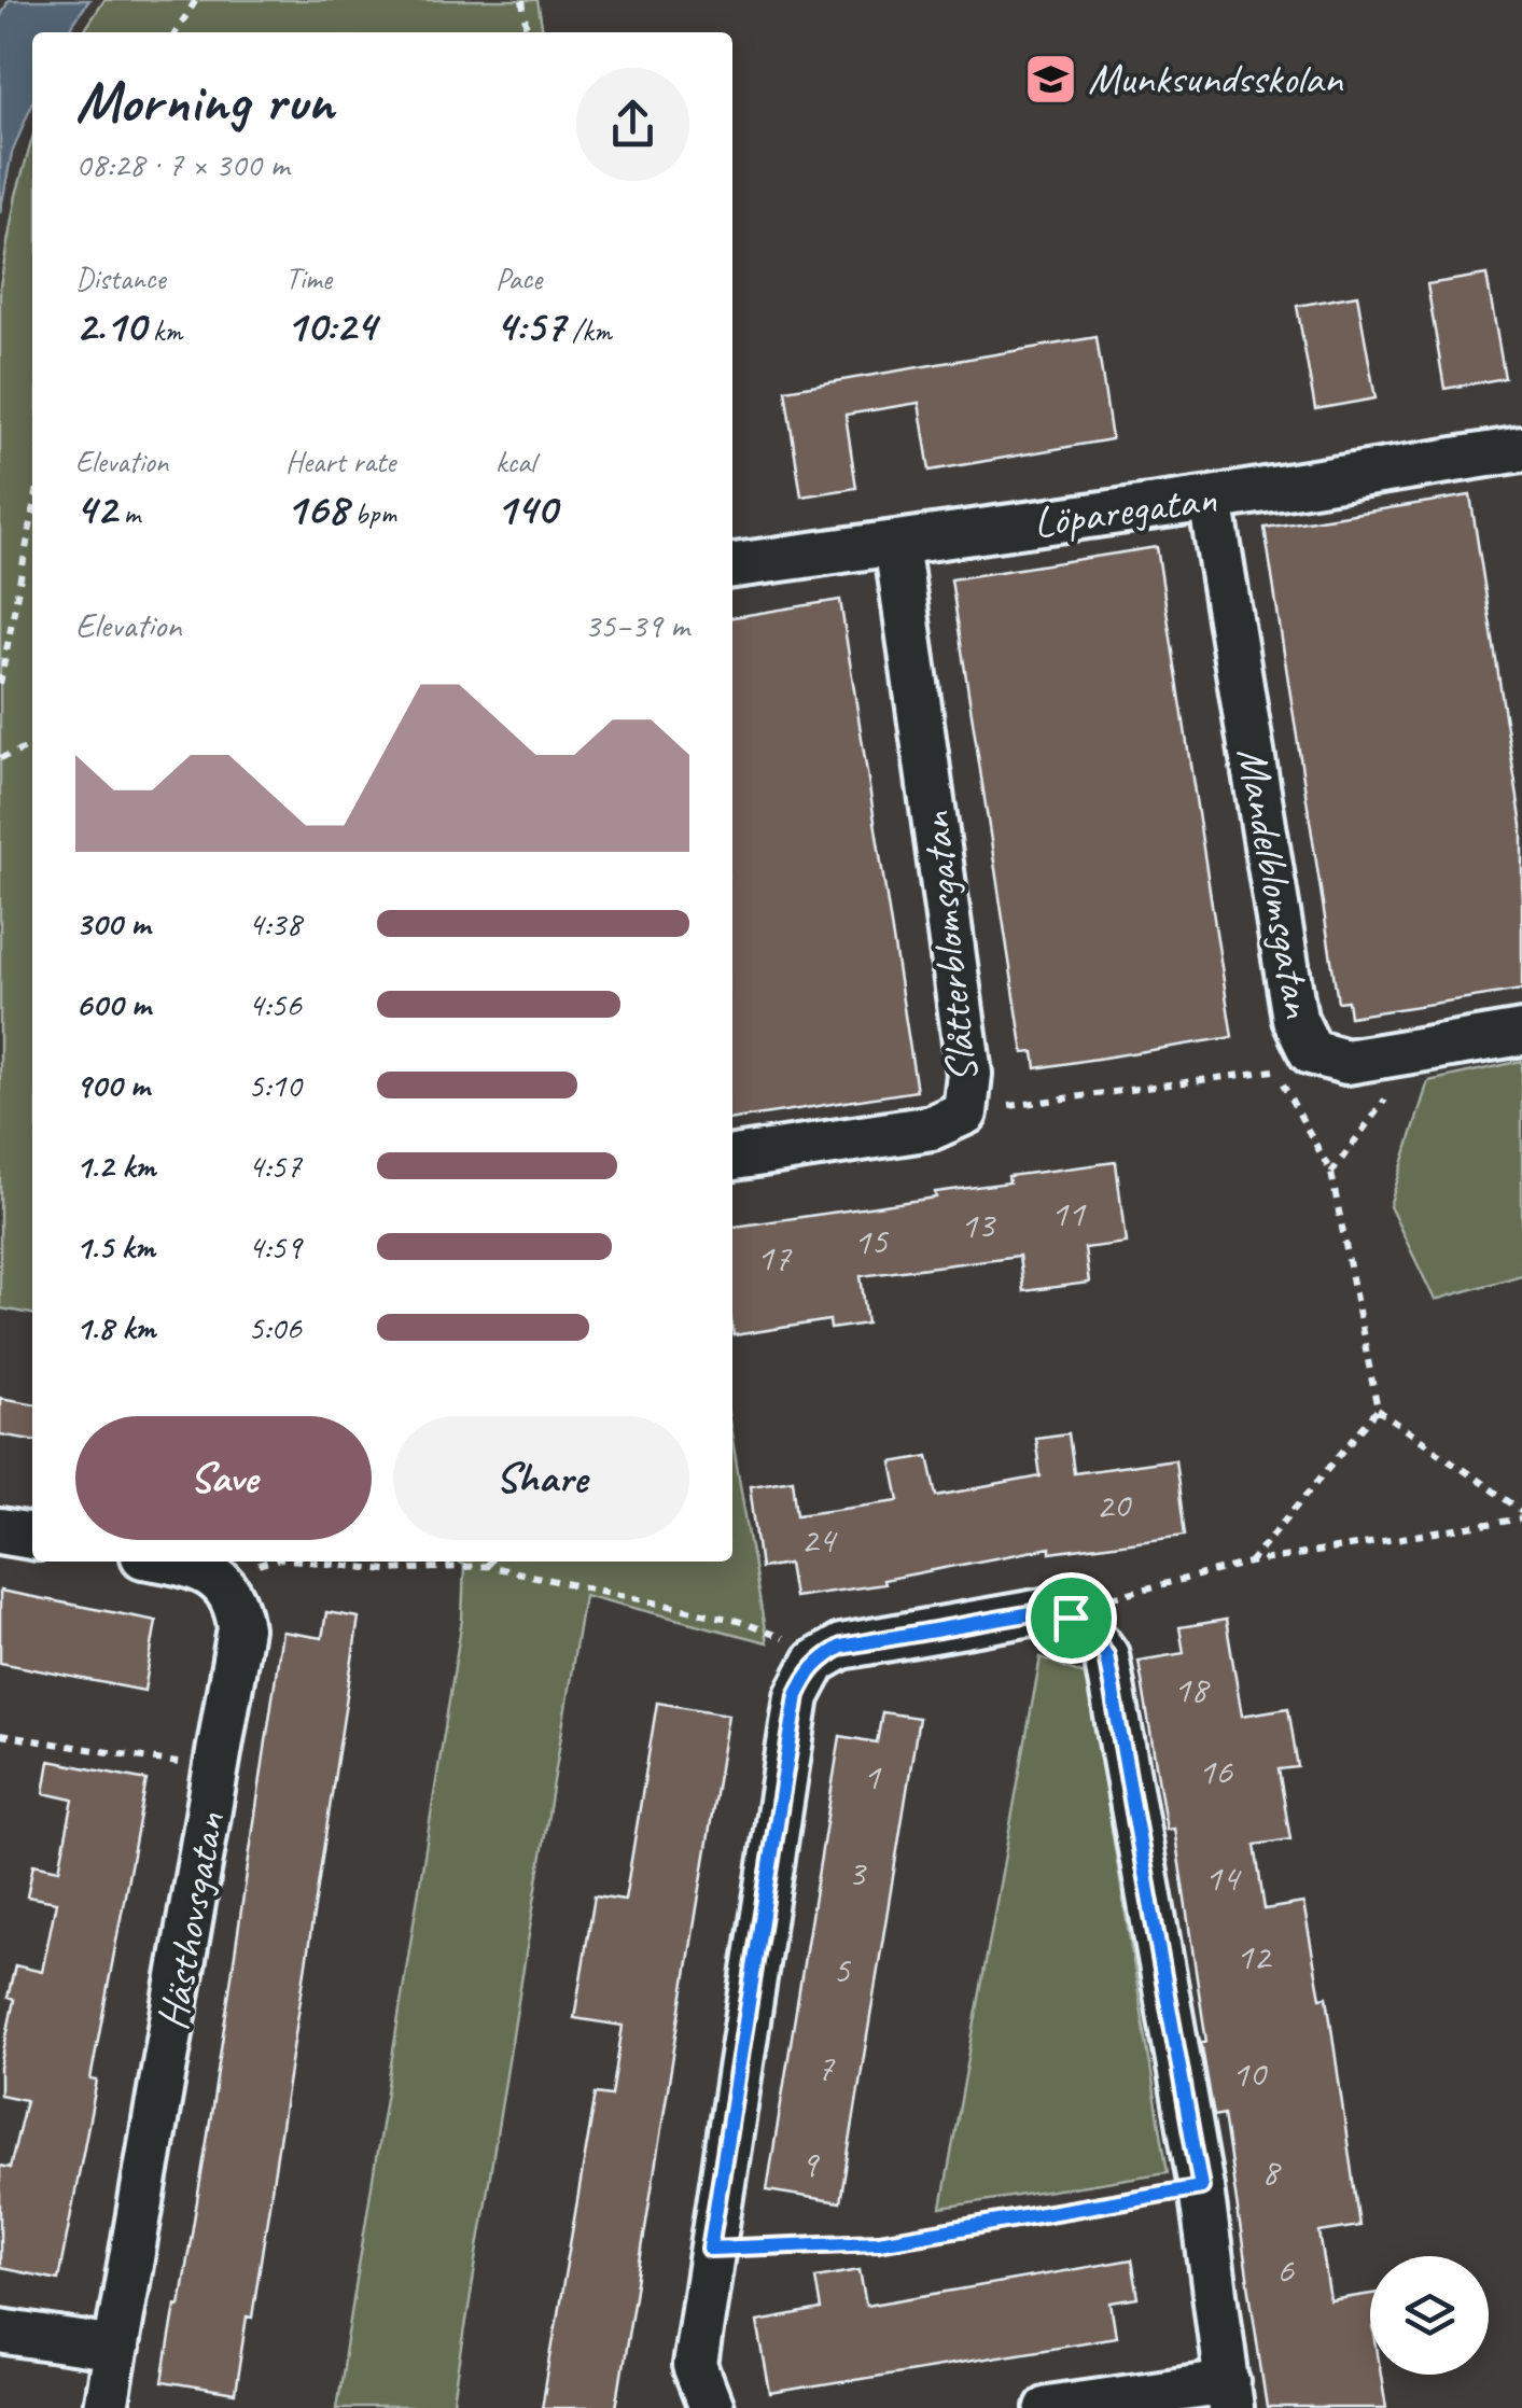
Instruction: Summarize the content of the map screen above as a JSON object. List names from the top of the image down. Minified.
{"streets":{"street":["Löparegatan","Mandelblomsgatan","Slåtterblomsgatan","Hästhovsgatan"]},"crossings":[["Löparegatan","Mandelblomsgatan"],["Löparegatan","Slåtterblomsgatan"]],"places":{"school or university":["Munksundsskolan"]},"house_numbers":["11","13","15","17","20","24","18","16","1","3","14","12","5","7","10","9","8","6"],"page":{"heading":["Morning run","08:28 · 7 × 300 m"],"stats":[["Distance","2.10 km"],["Time","10:24"],["Pace","4:57 /km"],["Elevation","42 m"],["Heart rate","168 bpm"],["kcal","140"]],"chart":["Elevation","35–39 m"],"list":[{"name":"300 m","note":"4:38"},{"name":"600 m","note":"4:56"},{"name":"900 m","note":"5:10"},{"name":"1.2 km","note":"4:57"},{"name":"1.5 km","note":"4:59"},{"name":"1.8 km","note":"5:06"}],"buttons":["Save","Share"]}}
